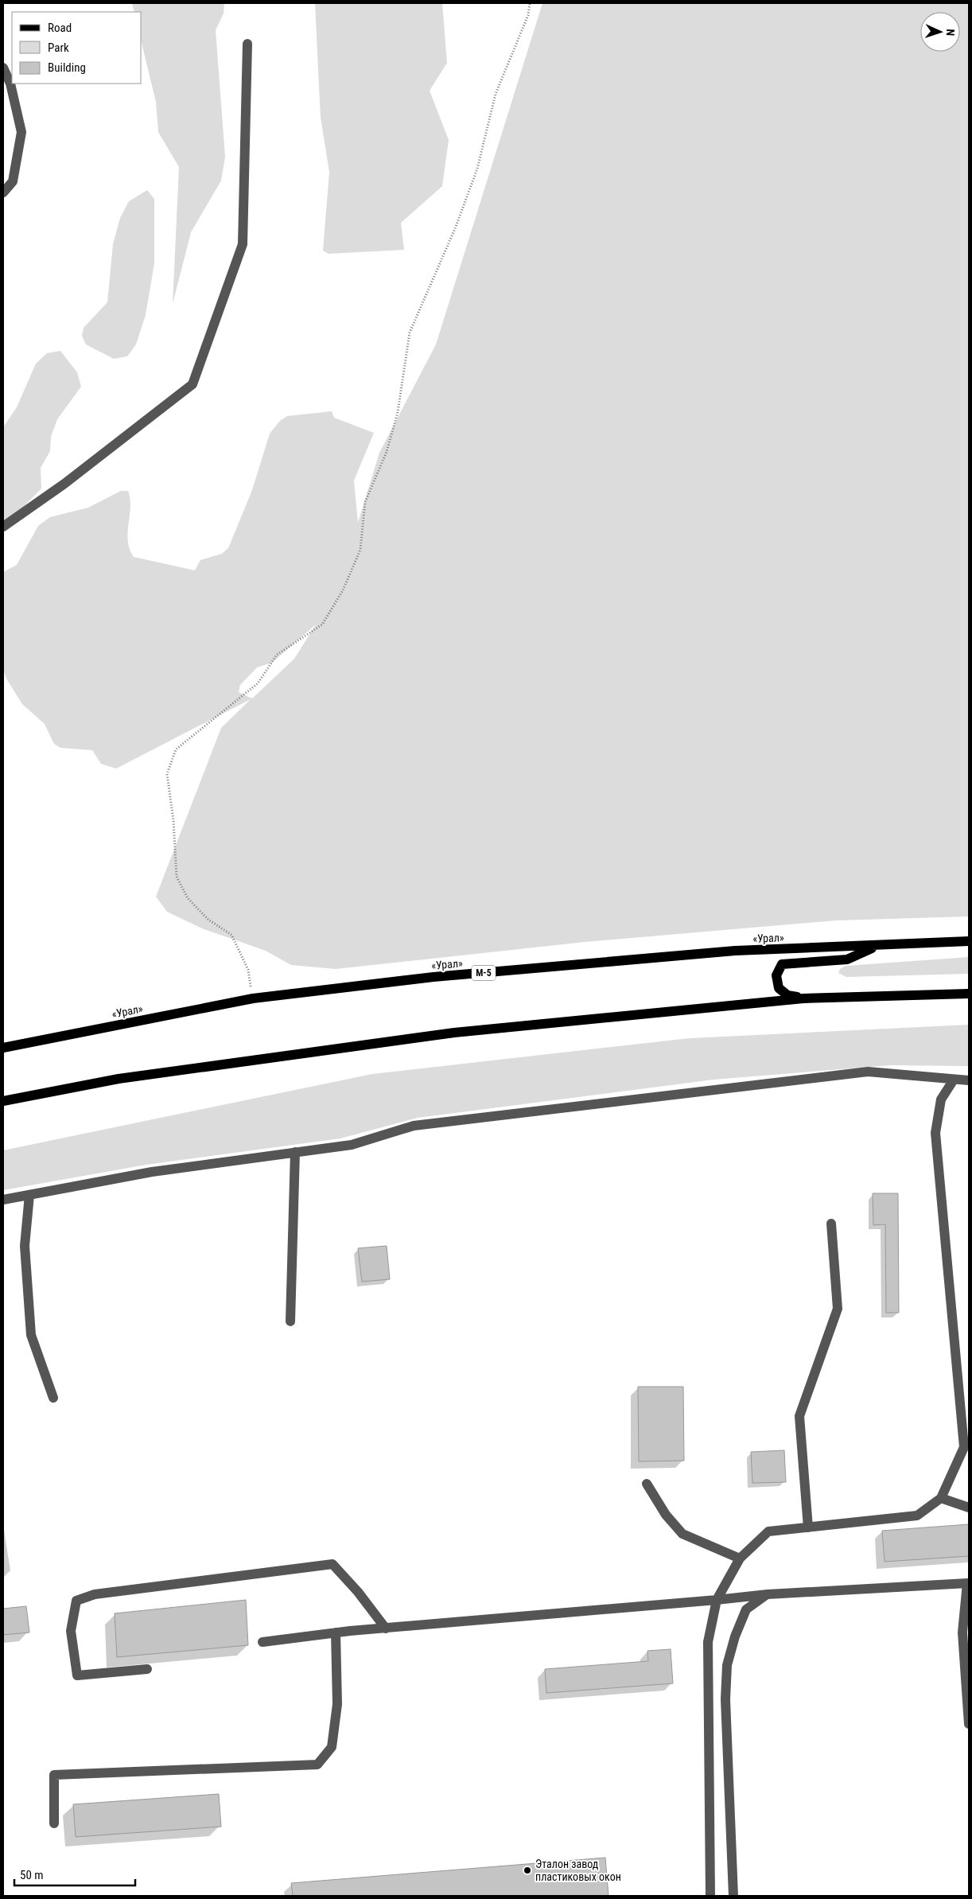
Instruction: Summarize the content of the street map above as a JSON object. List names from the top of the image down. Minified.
{"streets":{"main road":["«Урал»","М-5"]},"places":["Эталон завод пластиковых окон"],"legend":["Road","Park","Building"],"scale_bar":"50 m","north":"right"}
